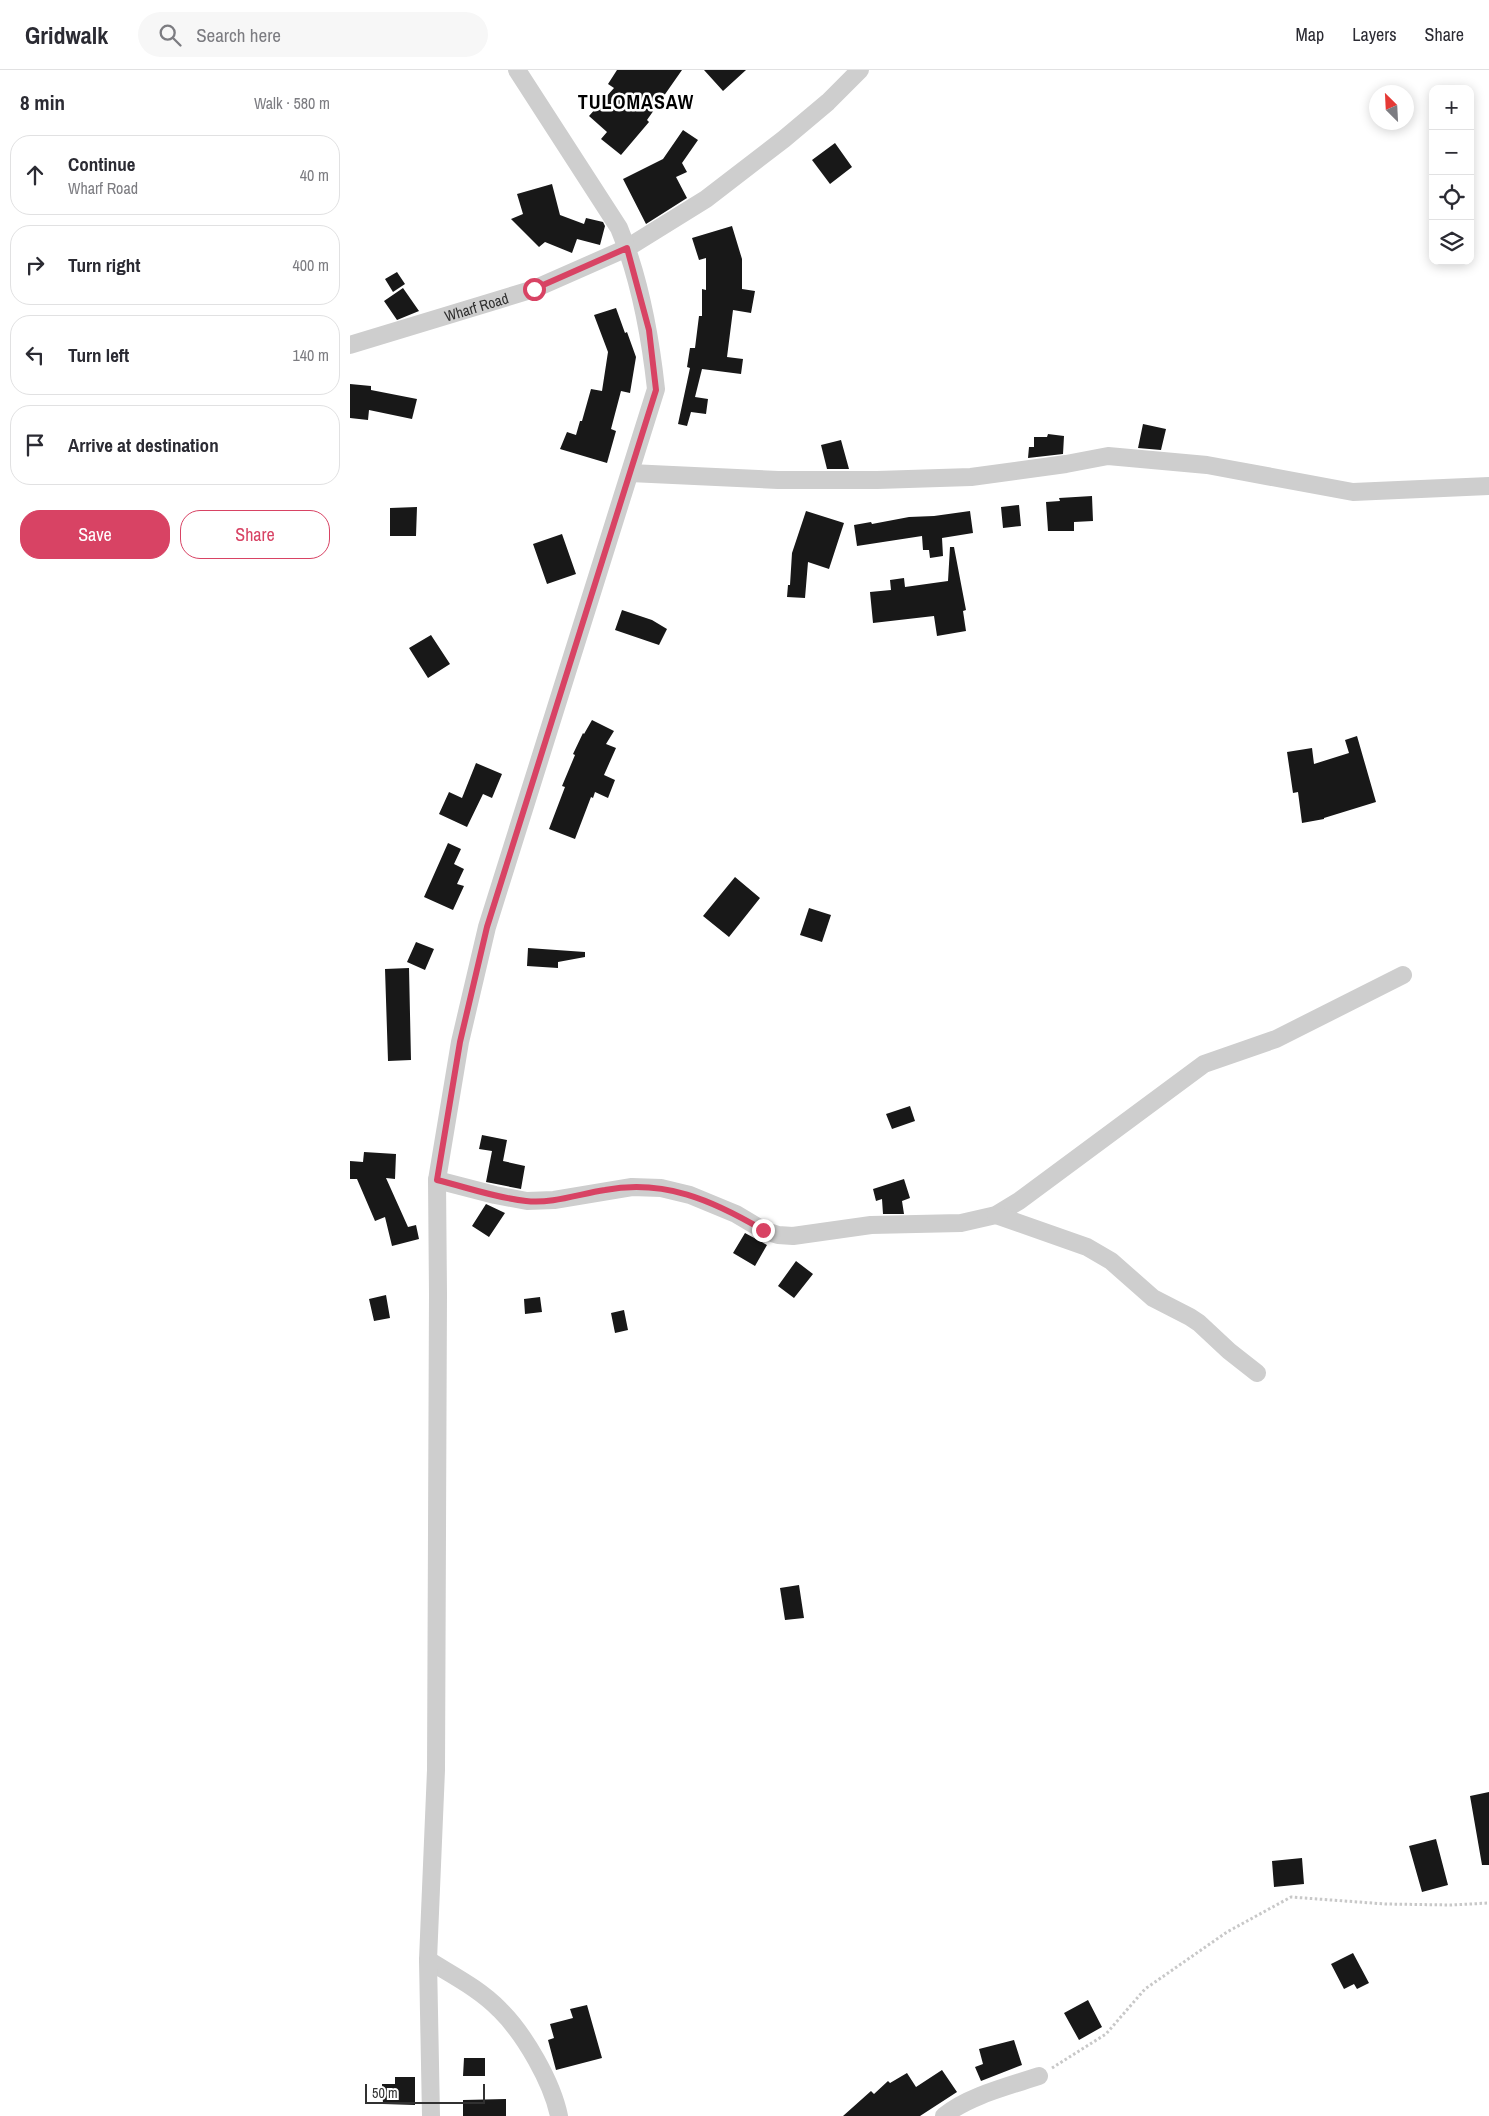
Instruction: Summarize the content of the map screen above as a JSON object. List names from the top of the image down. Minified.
{"streets":{"street":["Wharf Road"]},"districts":["TULOMASAW"],"scale_bar":"50 m","north":"top left","page":{"header":"Gridwalk","search":"Search here","nav":["Map","Layers","Share"],"heading":["8 min","Walk · 580 m"],"map_buttons":["+","−"],"list":[["Continue","Wharf Road","40 m"],["Turn right","400 m"],["Turn left","140 m"],"Arrive at destination"],"buttons":["Save","Share"],"scale":"50 m"}}
